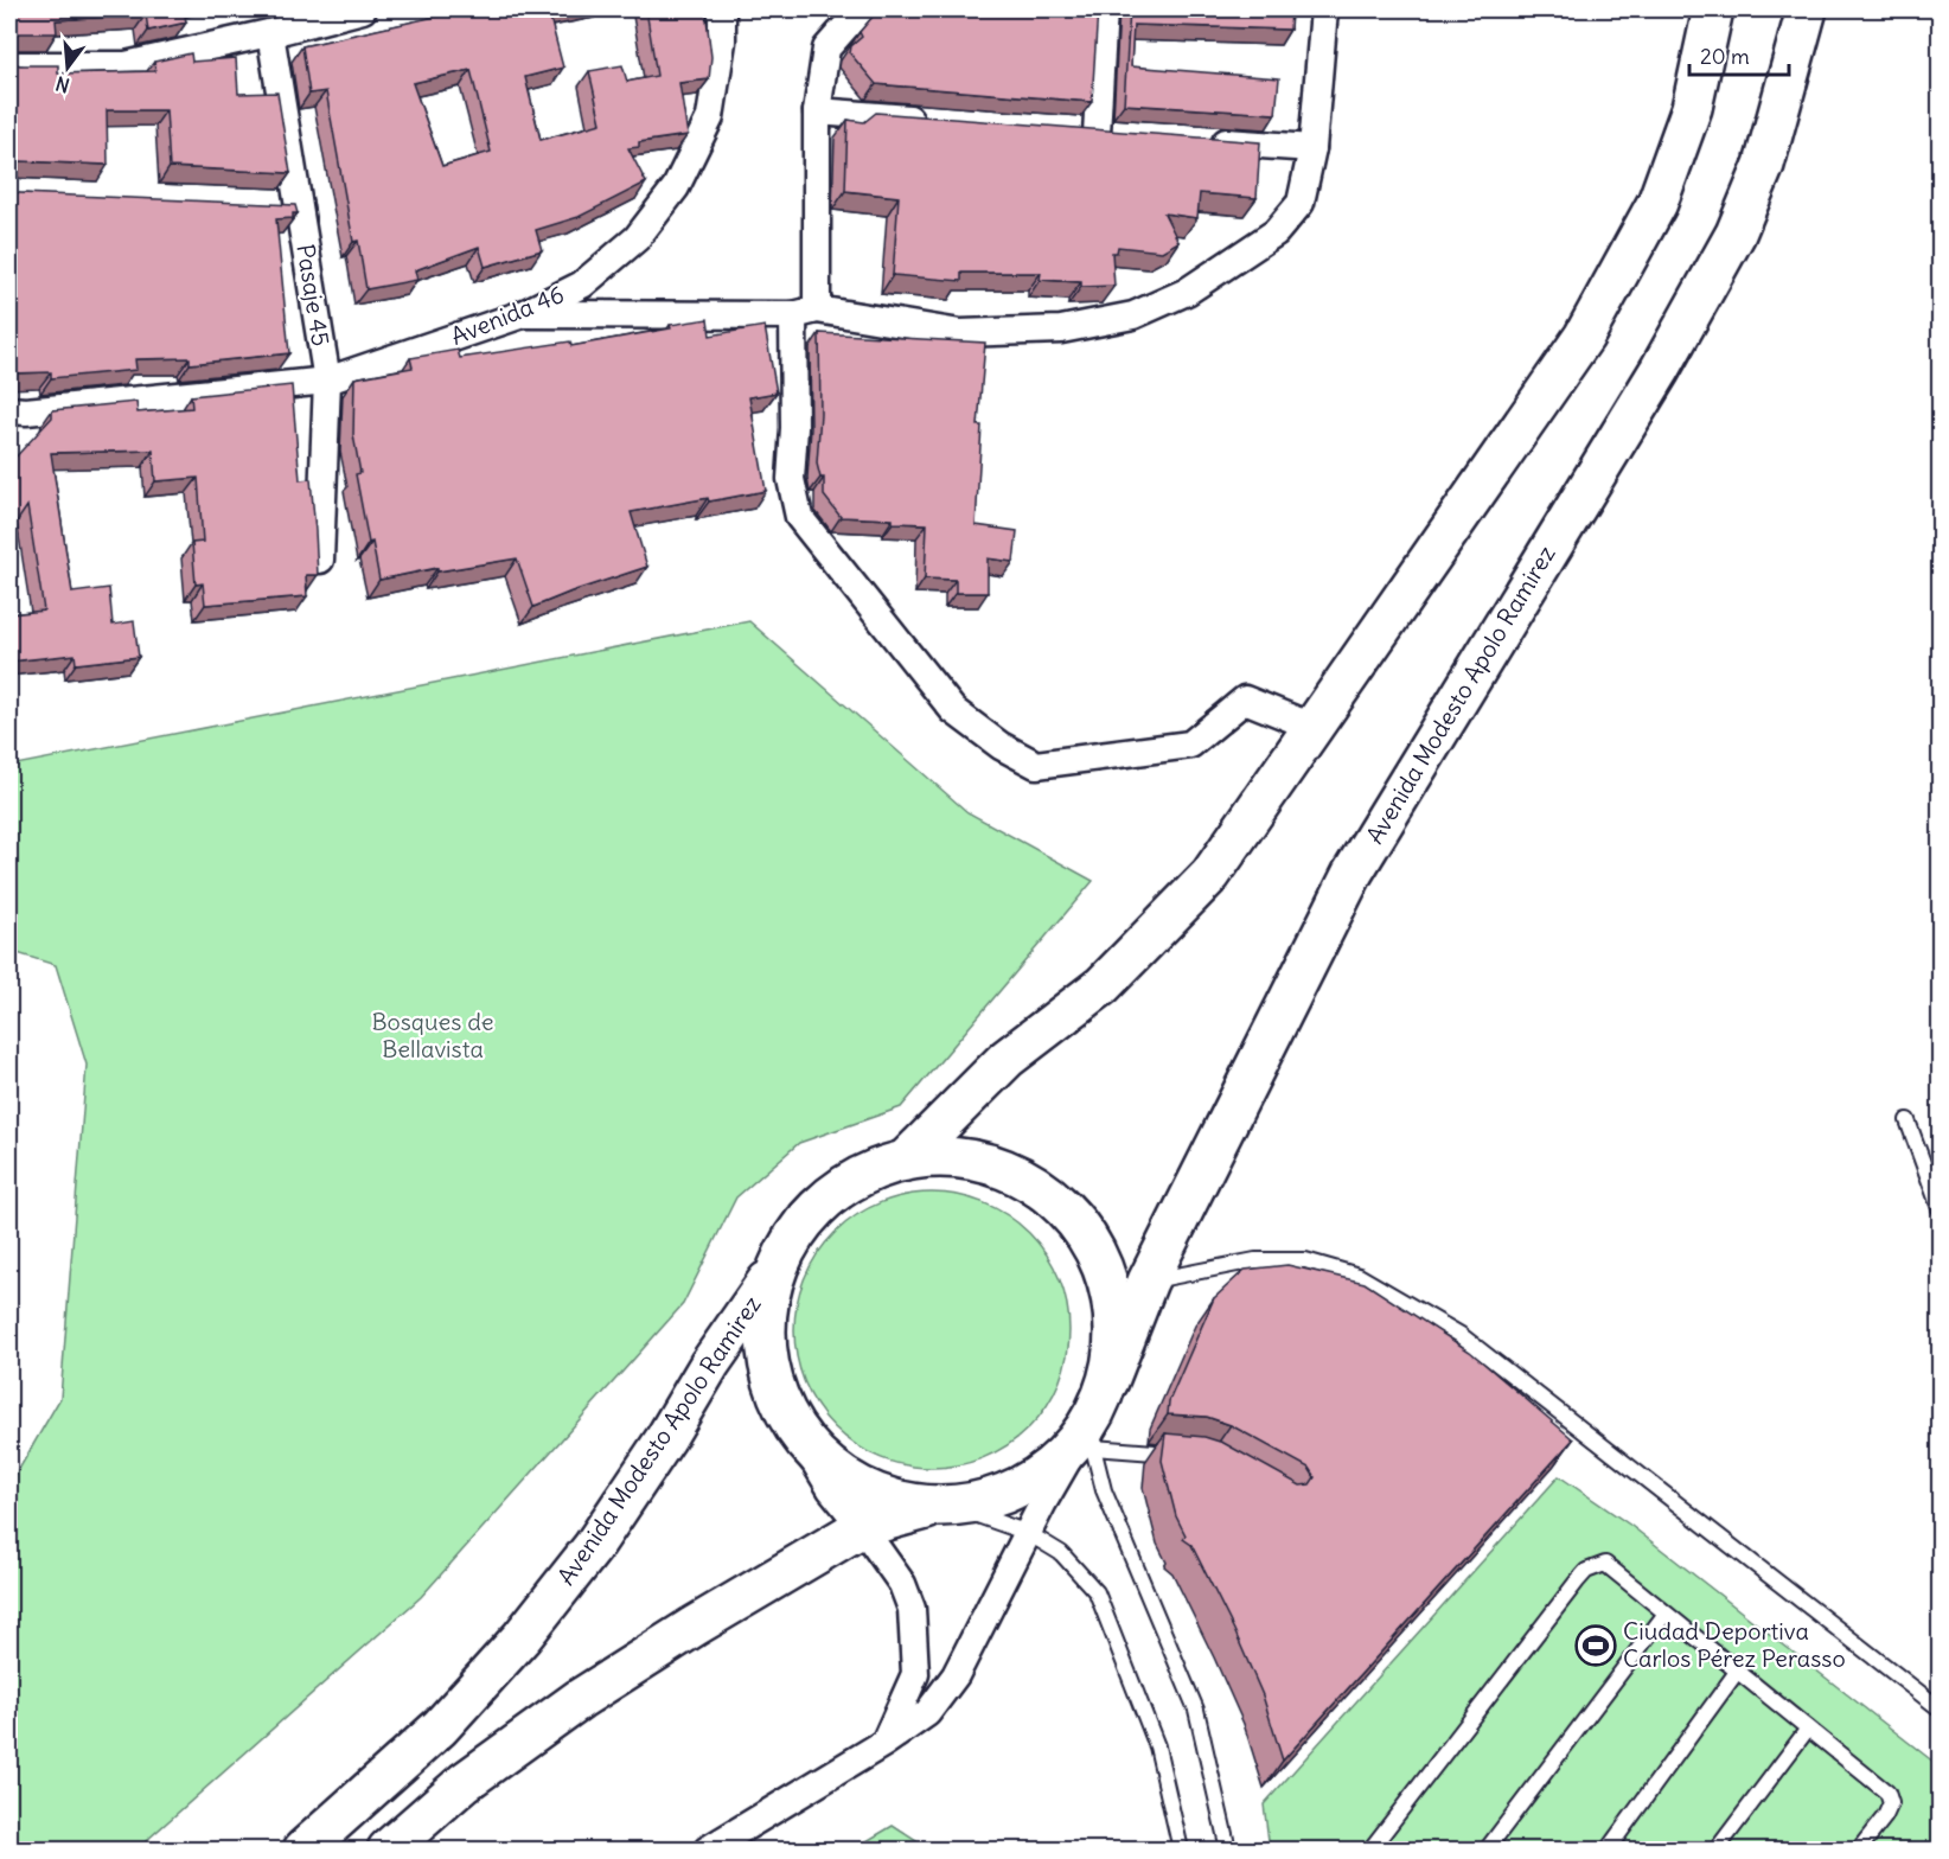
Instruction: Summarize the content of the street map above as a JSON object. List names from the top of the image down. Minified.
{"streets":{"main road":["Avenida Modesto Apolo Ramirez"],"street":["Pasaje 45","Avenida 46"]},"crossings":[["Pasaje 45","Avenida 46"]],"parks":["Bosques de Bellavista"],"places":{"sports":["Ciudad Deportiva Carlos Pérez Perasso"]},"scale_bar":"20 m","north":"bottom"}
